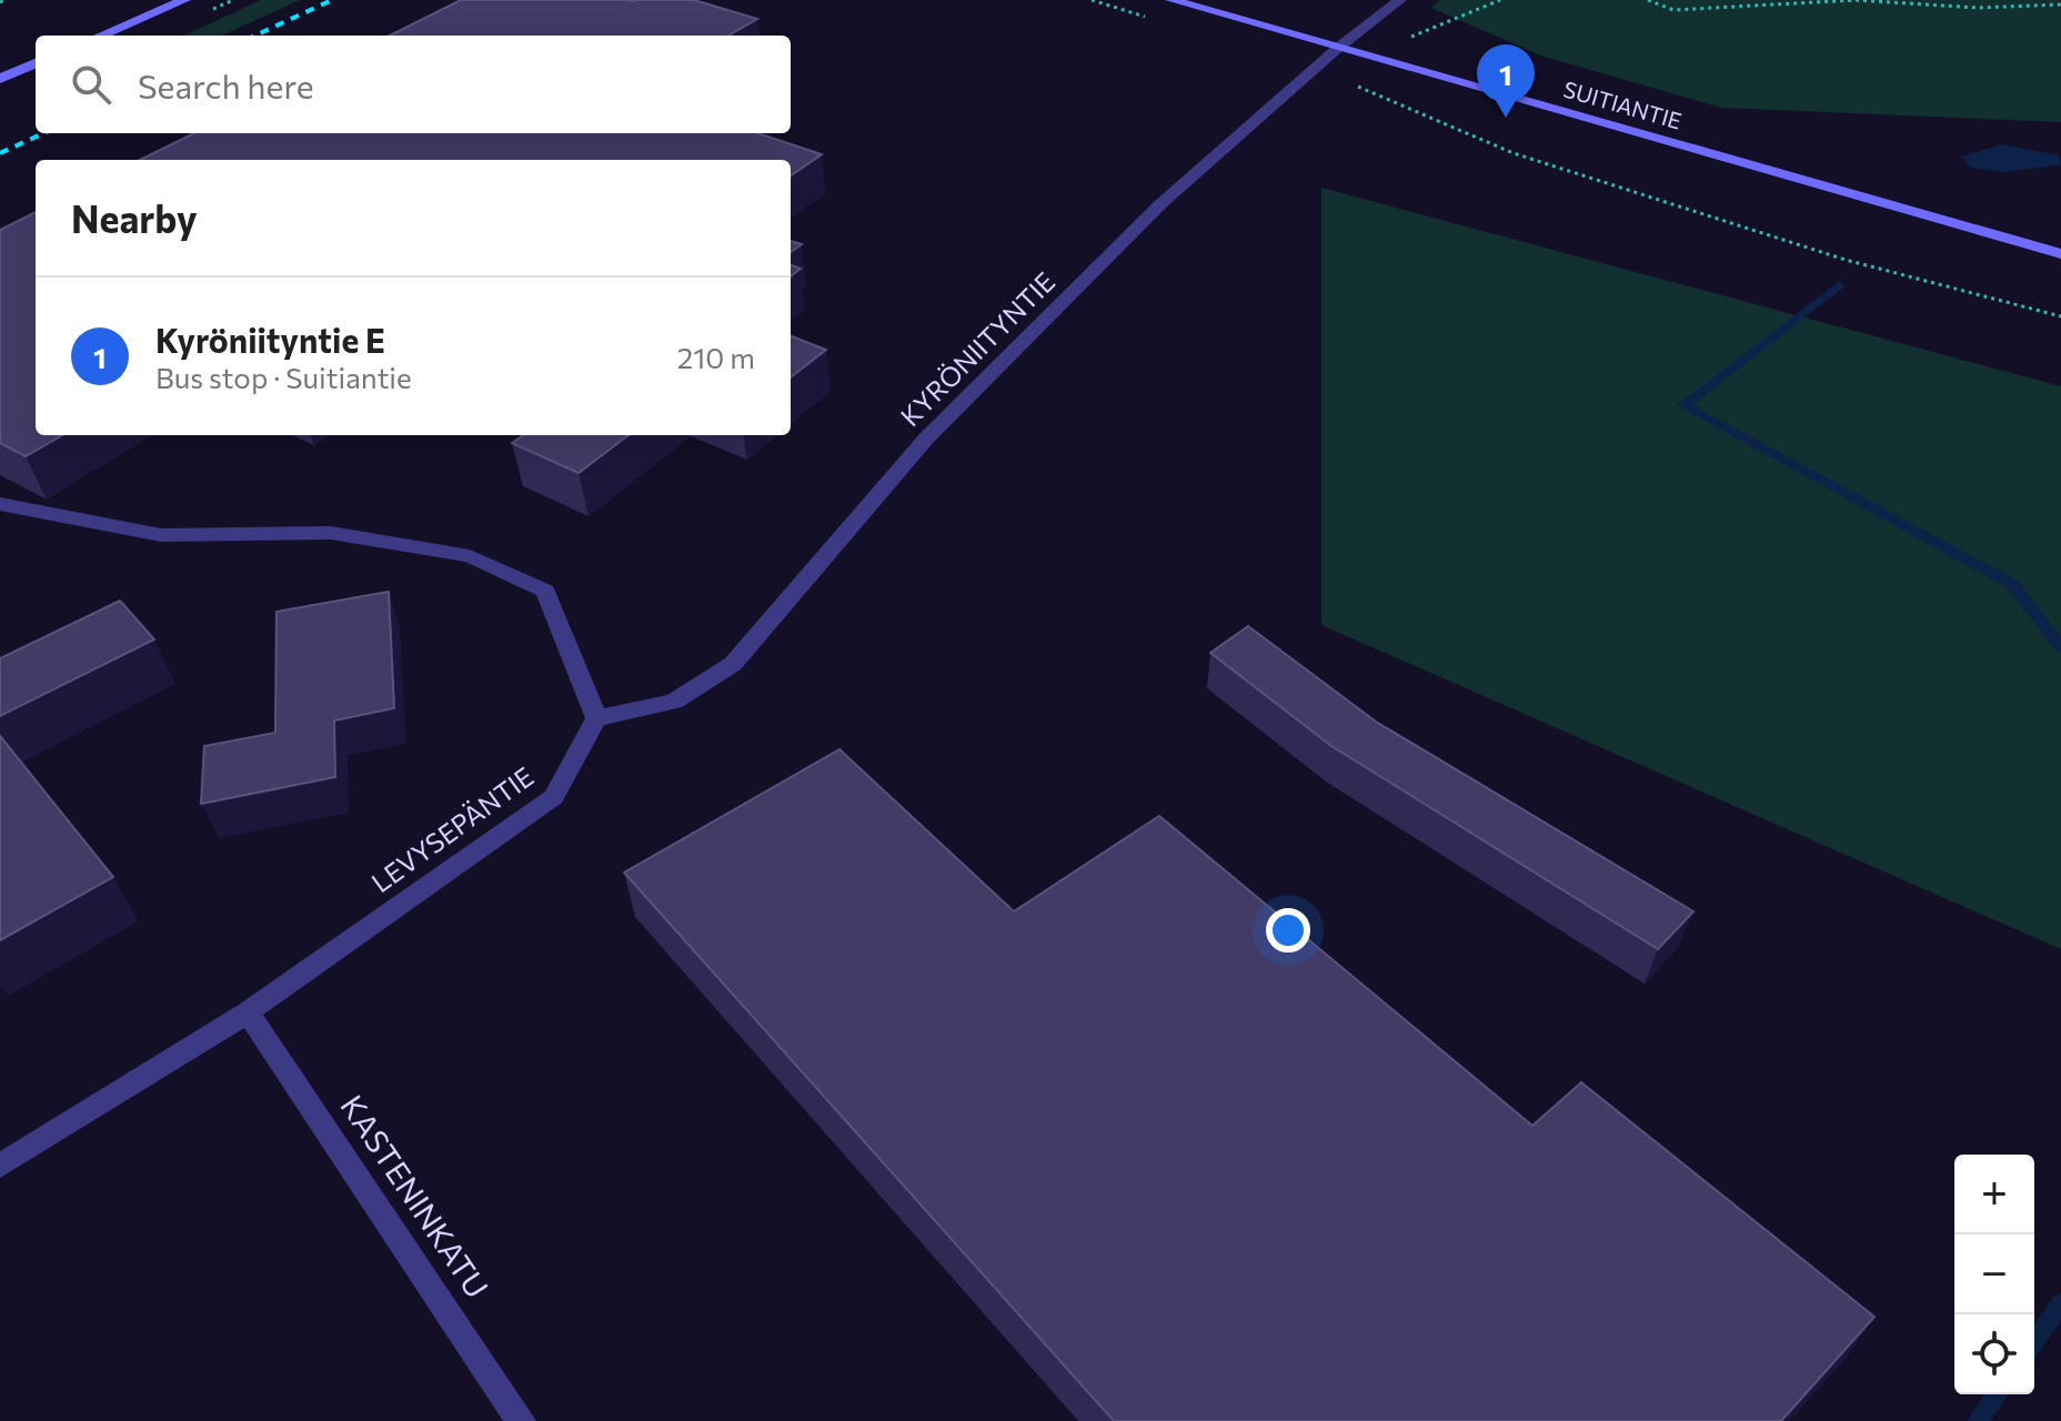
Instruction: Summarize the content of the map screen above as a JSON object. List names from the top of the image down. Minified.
{"streets":{"main road":["SUITIANTIE"],"street":["KYRÖNIITYNTIE","LEVYSEPÄNTIE","KASTENINKATU"]},"crossings":[["SUITIANTIE","KYRÖNIITYNTIE"],["KYRÖNIITYNTIE","LEVYSEPÄNTIE"],["LEVYSEPÄNTIE","KASTENINKATU"]],"page":{"search":"Search here","pins":"1","heading":"Nearby","list":[{"mark":"1","name":"Kyröniityntie E","note":"Bus stop · Suitiantie","value":"210 m"}],"map_buttons":["+","−"]}}
